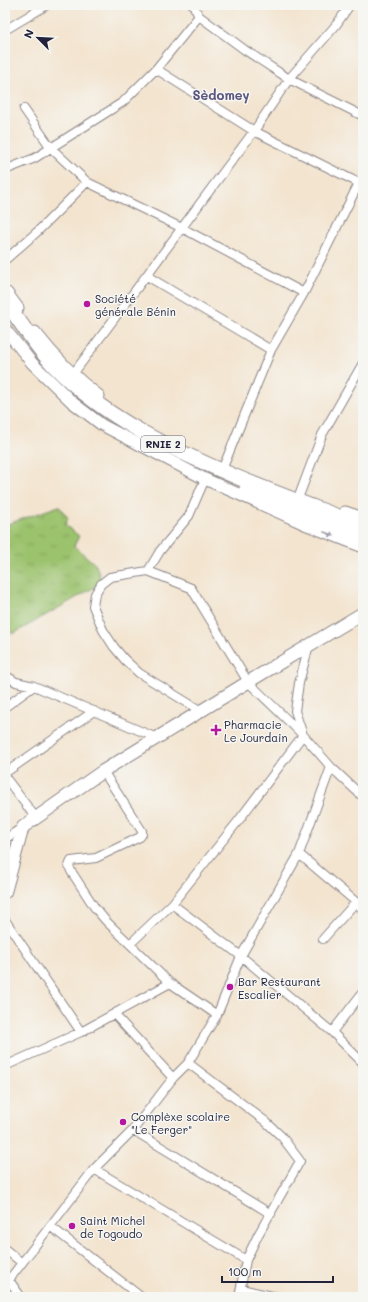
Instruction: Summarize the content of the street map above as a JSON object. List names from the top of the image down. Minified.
{"streets":{"highway":["RNIE 2"]},"districts":["Sèdomey"],"places":{"other":["Société générale Bénin","Bar Restaurant Escalier","Complèxe scolaire \"Le Ferger\"","Saint Michel de Togoudo"],"health":["Pharmacie Le Jourdain"]},"scale_bar":"100 m","north":"top left"}
